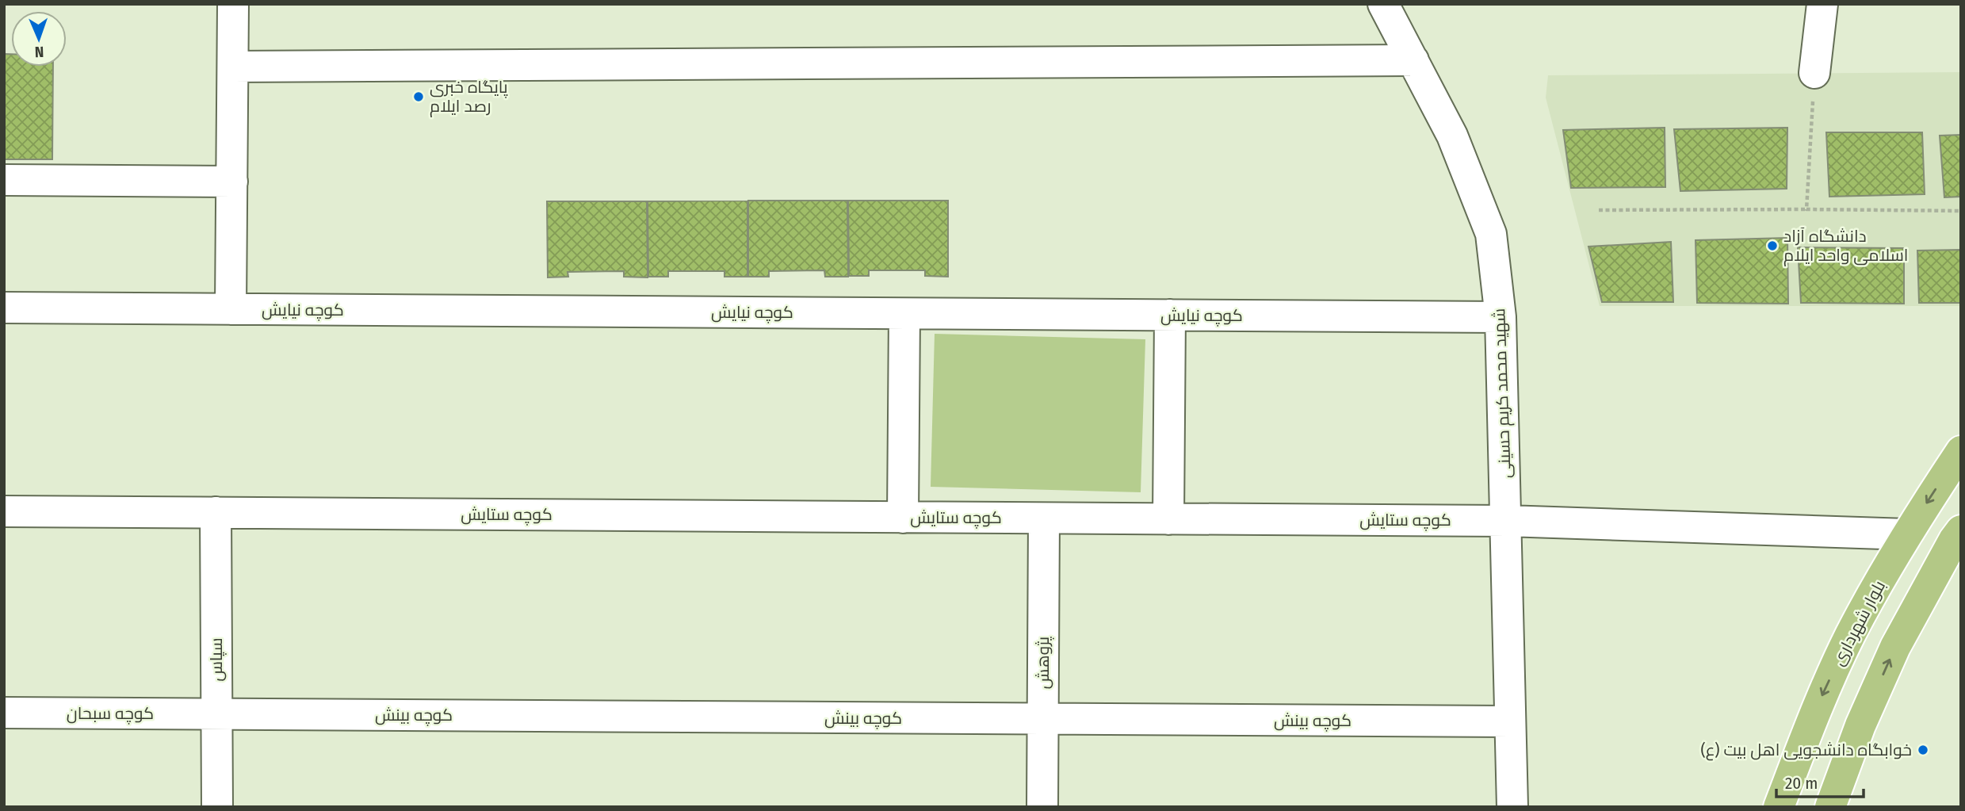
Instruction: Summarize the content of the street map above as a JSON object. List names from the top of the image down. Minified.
{"streets":{"main road":["بلوار شهرداری"],"street":["كوچه نيايش","شهید محمد‌ کریم حسینی","کوچه ستایش","سپاس","پژوهش","کوچه سبحان","کوچه بینش"]},"crossings":[["كوچه نيايش","شهید محمد‌ کریم حسینی"],["شهید محمد‌ کریم حسینی","کوچه ستایش"],["شهید محمد‌ کریم حسینی","کوچه بینش"],["کوچه ستایش","بلوار شهرداری"],["کوچه ستایش","سپاس"],["کوچه ستایش","پژوهش"],["سپاس","کوچه سبحان"],["سپاس","کوچه بینش"],["پژوهش","کوچه بینش"],["کوچه سبحان","کوچه بینش"]],"places":["پایگاه خبری رصد ایلام","دانشگاه آزاد اسلامی واحد ایلام","خوابگاه دانشجویی اهل بیت (ع)"],"scale_bar":"20 m","north":"bottom"}
